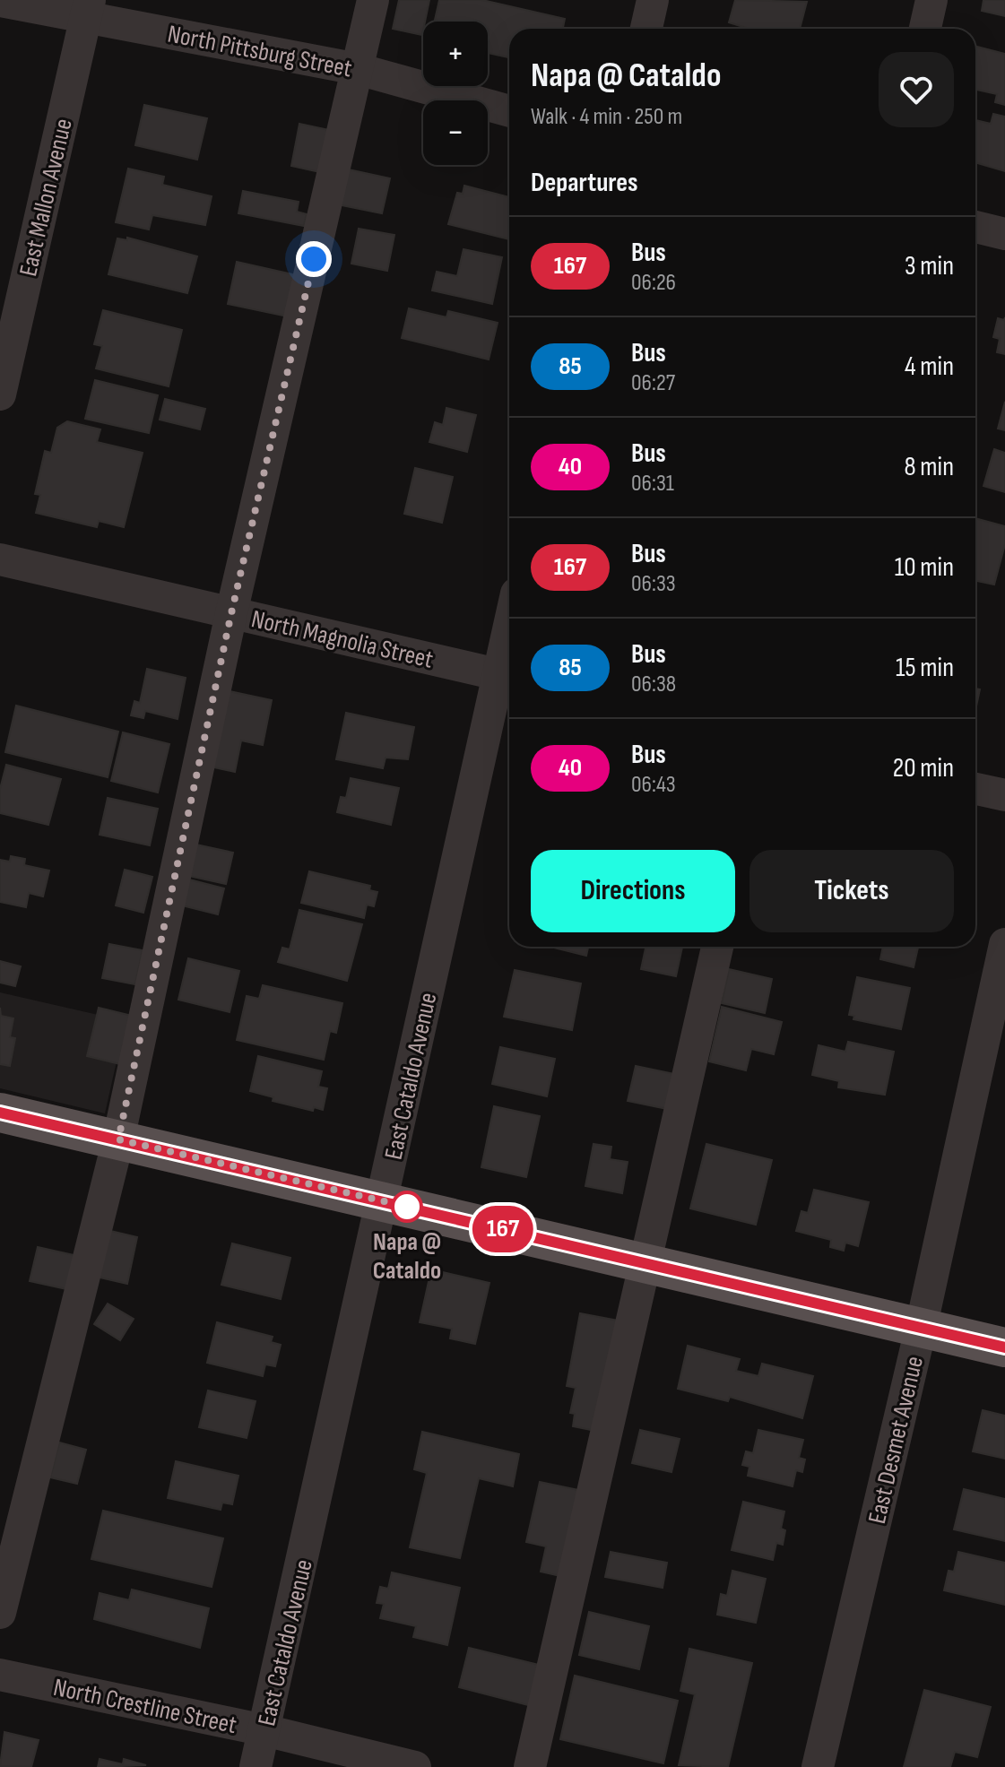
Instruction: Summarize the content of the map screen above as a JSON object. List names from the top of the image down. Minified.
{"streets":{"street":["North Pittsburg Street","East Mallon Avenue","North Magnolia Street","East Cataldo Avenue","East Desmet Avenue","North Crestline Street"]},"crossings":[["North Pittsburg Street","East Mallon Avenue"],["North Magnolia Street","East Cataldo Avenue"],["East Cataldo Avenue","North Crestline Street"]],"places":["Napa @ Cataldo"],"lines":["bus line 167"],"page":{"on_map":"167","map_buttons":["+","−"],"heading":[["Napa @ Cataldo","Walk · 4 min · 250 m"],"Departures"],"list":[{"mark":"167","name":"Bus","note":"06:26","value":"3 min"},{"mark":"85","name":"Bus","note":"06:27","value":"4 min"},{"mark":"40","name":"Bus","note":"06:31","value":"8 min"},{"mark":"167","name":"Bus","note":"06:33","value":"10 min"},{"mark":"85","name":"Bus","note":"06:38","value":"15 min"},{"mark":"40","name":"Bus","note":"06:43","value":"20 min"}],"buttons":["Directions","Tickets"]}}
